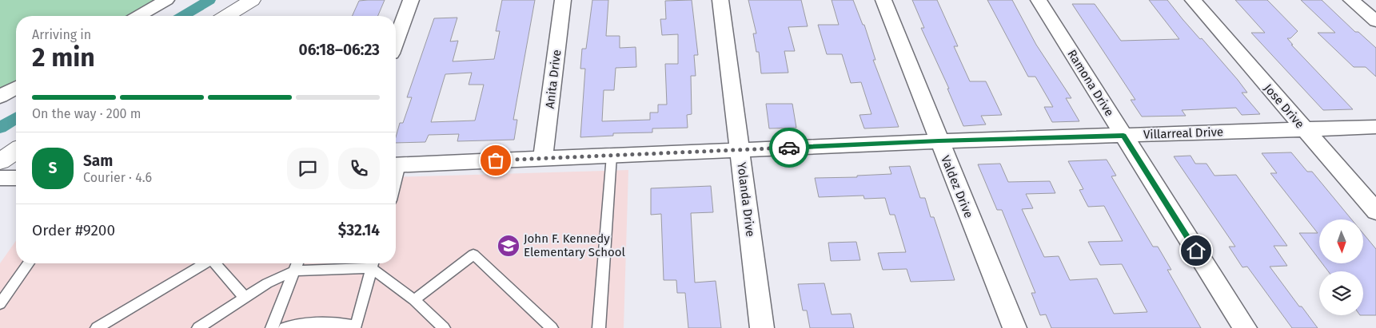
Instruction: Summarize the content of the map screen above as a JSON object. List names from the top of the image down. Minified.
{"streets":{"street":["Anita Drive","Ramona Drive","Jose Drive","Villarreal Drive","Valdez Drive","Yolanda Drive"]},"crossings":[["Anita Drive","Villarreal Drive"],["Ramona Drive","Villarreal Drive"],["Jose Drive","Villarreal Drive"],["Villarreal Drive","Valdez Drive"],["Villarreal Drive","Yolanda Drive"]],"places":{"school or university":["John F. Kennedy Elementary School"]},"north":"bottom","page":{"heading":["2 min","Arriving in","06:18–06:23"],"panel":["Sam","Courier · 4.6","Order #9200","$32.14"],"bar":"On the way · 200 m","round":"S"}}
